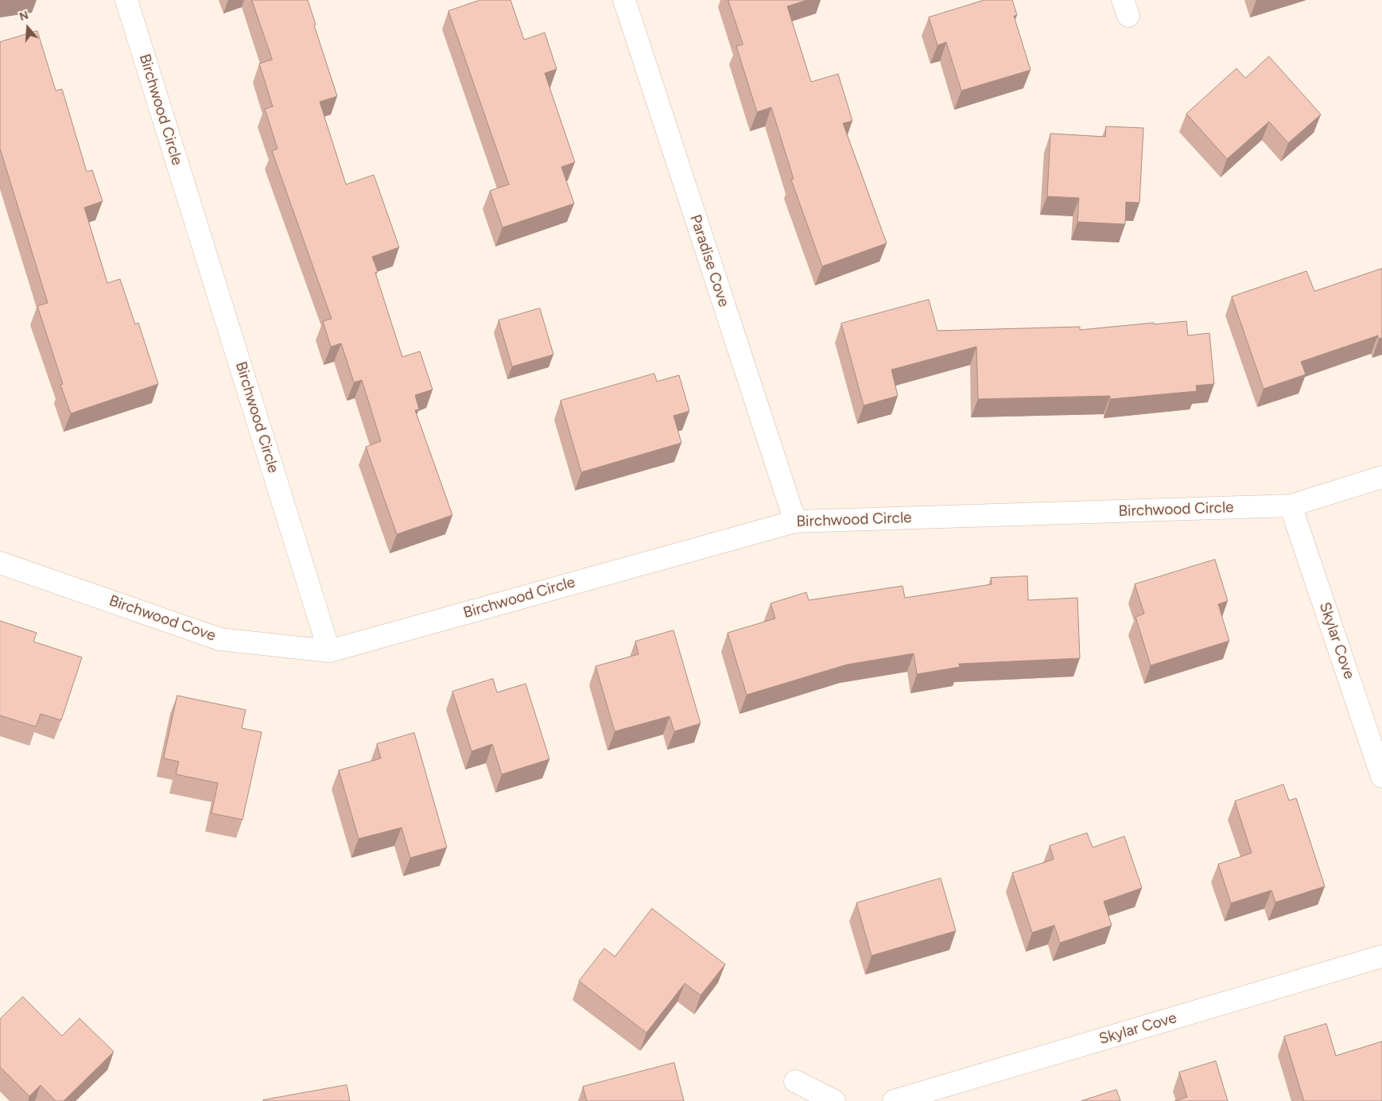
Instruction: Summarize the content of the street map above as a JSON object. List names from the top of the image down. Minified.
{"streets":{"street":["Birchwood Circle","Paradise Cove","Birchwood Cove","Skylar Cove"]},"crossings":[["Birchwood Circle","Paradise Cove"],["Birchwood Circle","Birchwood Cove"],["Birchwood Circle","Skylar Cove"]],"north":"top"}
